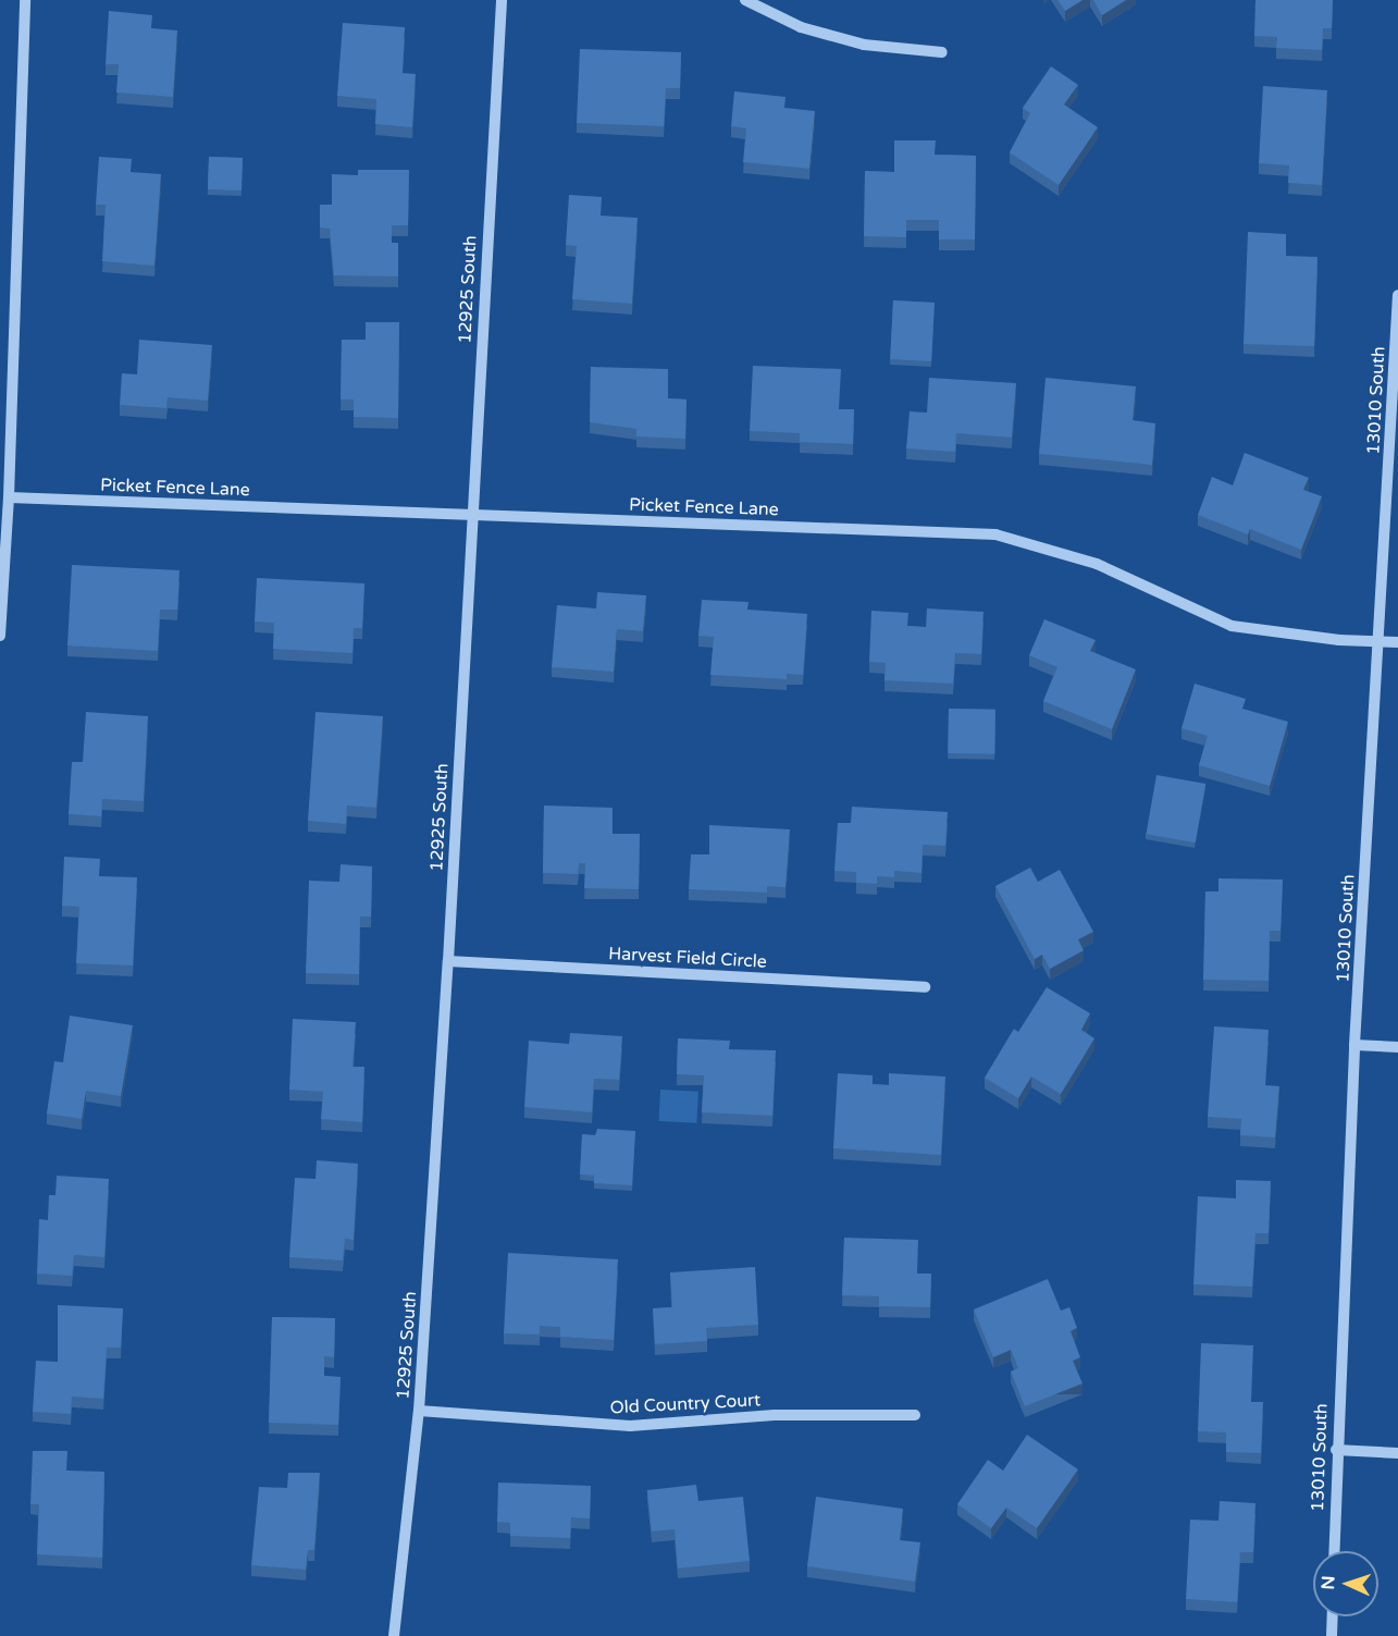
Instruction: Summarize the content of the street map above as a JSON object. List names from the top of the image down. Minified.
{"streets":{"street":["12925 South","13010 South","Picket Fence Lane","Harvest Field Circle","Old Country Court"]},"crossings":[["12925 South","Picket Fence Lane"],["12925 South","Harvest Field Circle"],["12925 South","Old Country Court"],["13010 South","Picket Fence Lane"]],"north":"left"}
